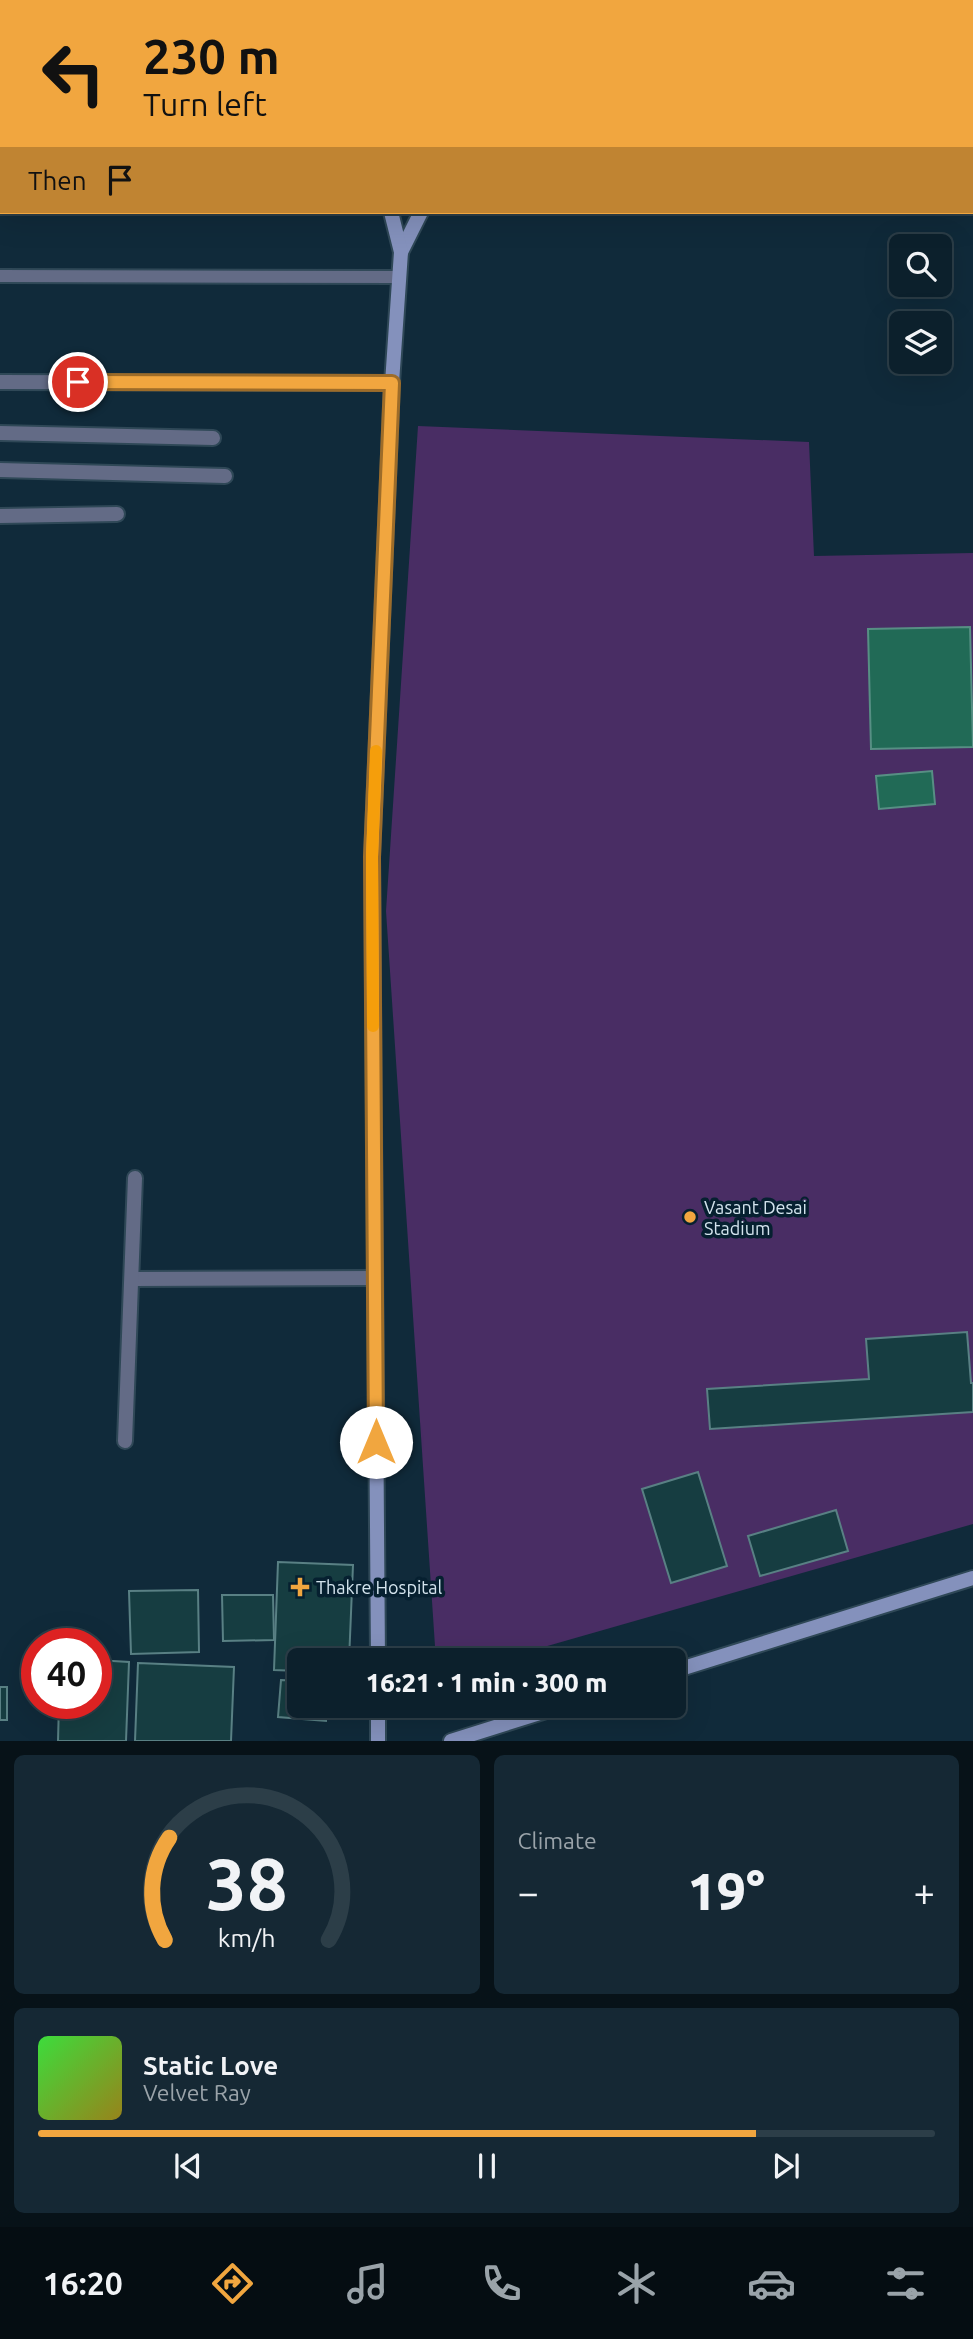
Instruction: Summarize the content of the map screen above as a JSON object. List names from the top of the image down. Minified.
{"places":{"other":["Vasant Desai Stadium"],"health":["Thakre Hospital"]},"page":{"turn":["230 m","Turn left"],"then":"Then","limit":"40","trip":"16:21 · 1 min · 300 m","tile":"Climate","heat":["−","19°","+"],"song":["Static Love","Velvet Ray"],"tabs":"16:20","gauge":["38","km/h"]}}
